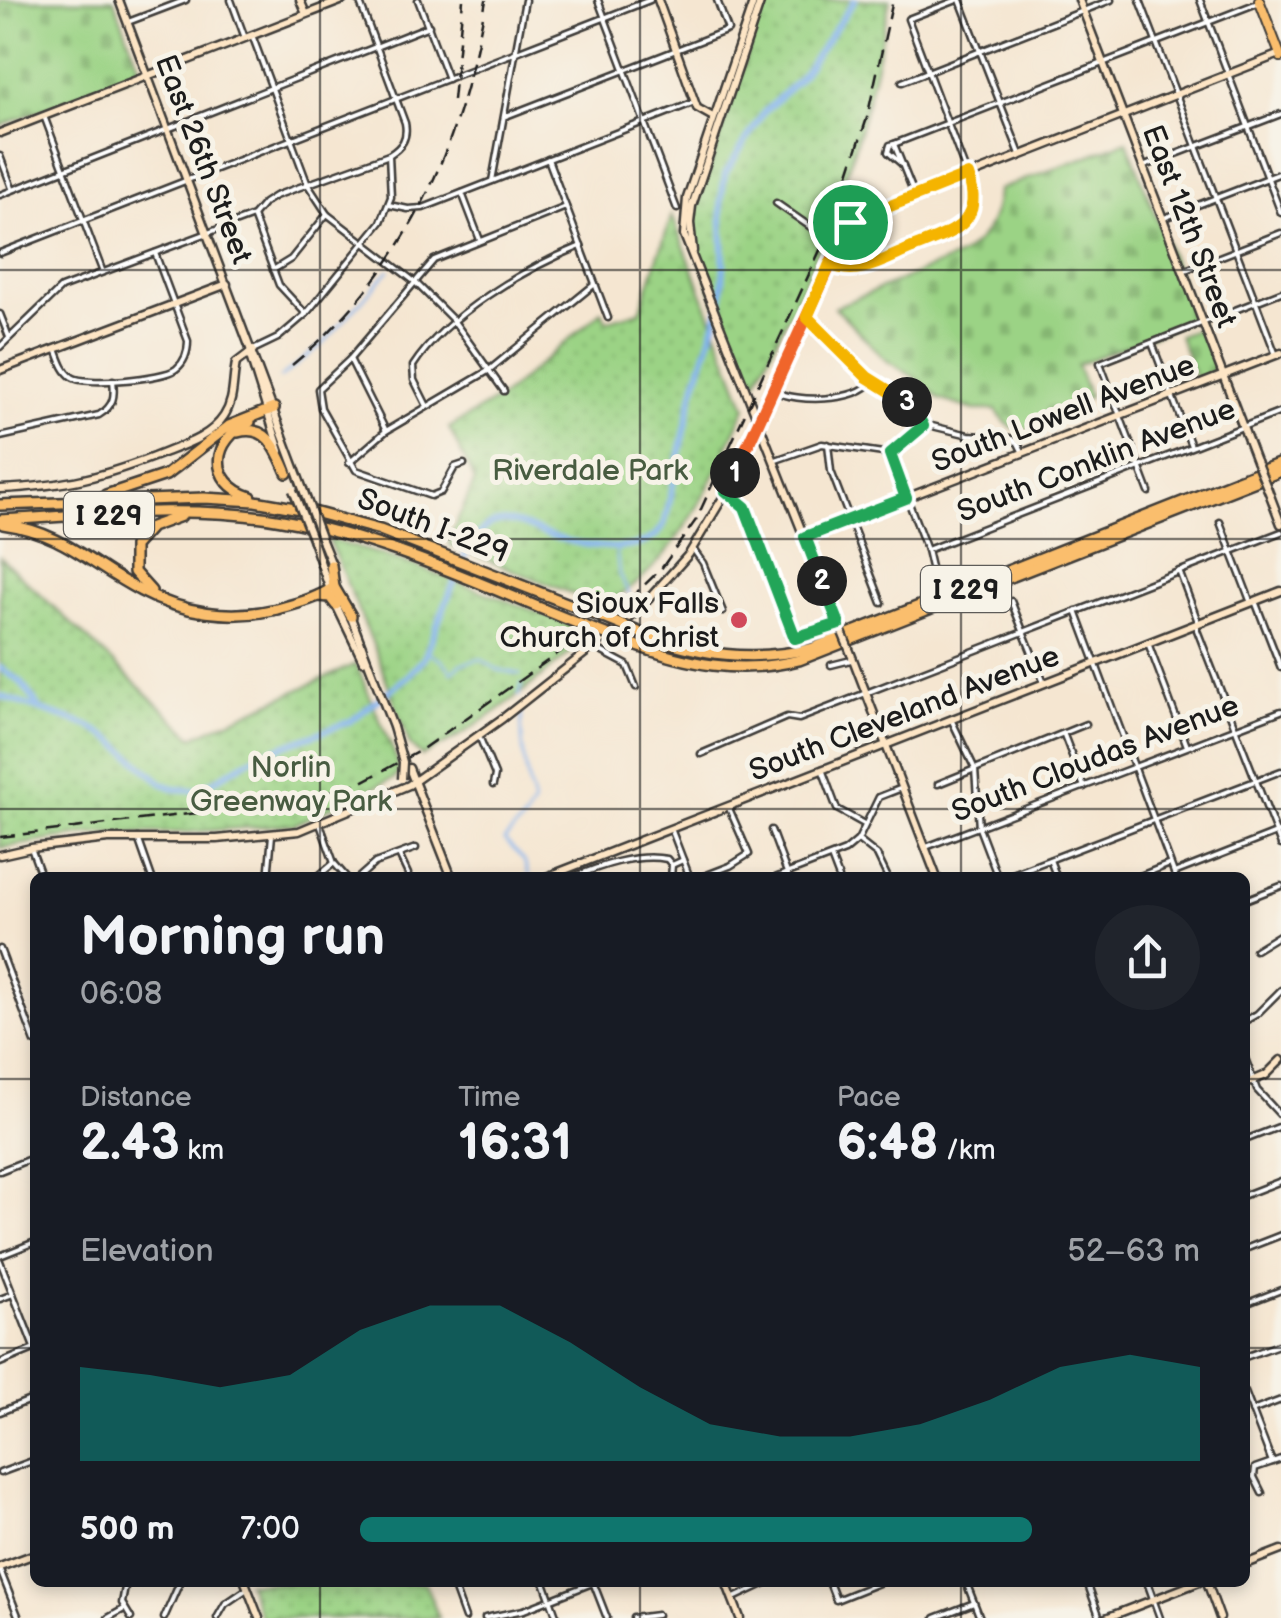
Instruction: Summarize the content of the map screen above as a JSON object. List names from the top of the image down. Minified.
{"streets":{"highway":["I 229","South I-229"],"street":["East 26th Street","East 12th Street","South Lowell Avenue","South Conklin Avenue","South Cleveland Avenue","South Cloudas Avenue"]},"crossings":[["East 12th Street","South Lowell Avenue"],["East 12th Street","South Conklin Avenue"]],"parks":["Riverdale Park","Norlin Greenway Park"],"places":["Sioux Falls Church of Christ"],"page":{"pins":["3","1","2"],"heading":["Morning run","06:08"],"stats":[["Distance","2.43 km"],["Time","16:31"],["Pace","6:48 /km"]],"chart":["Elevation","52–63 m"],"list":[{"name":"500 m","note":"7:00"}]}}
